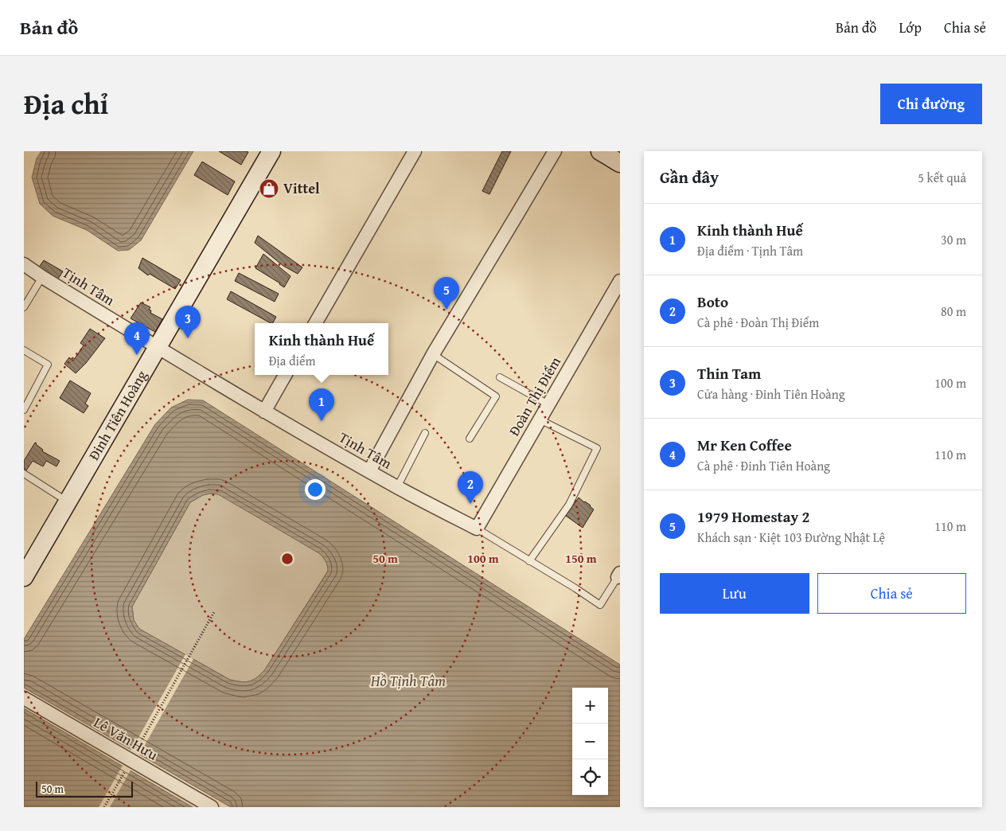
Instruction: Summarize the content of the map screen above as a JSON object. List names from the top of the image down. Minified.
{"streets":{"main road":["Đinh Tiên Hoàng"],"street":["Tịnh Tâm","Đoàn Thị Điểm","Lê Văn Hưu"]},"crossings":[["Tịnh Tâm","Đoàn Thị Điểm"],["Tịnh Tâm","Đinh Tiên Hoàng"]],"water":["Hồ Tịnh Tâm"],"places":{"shop":["Vittel"]},"scale_bar":"50 m","page":{"header":"Bản đồ","nav":["Bản đồ","Lớp","Chia sẻ"],"title":"Địa chỉ","buttons":["Chỉ đường",["Lưu","Chia sẻ"]],"heading":["Gần đây","5 kết quả"],"list":[{"mark":"1","name":"Kinh thành Huế","note":"Địa điểm · Tịnh Tâm","value":"30 m"},{"mark":"2","name":"Boto","note":"Cà phê · Đoàn Thị Điểm","value":"80 m"},{"mark":"3","name":"Thin Tam","note":"Cửa hàng · Đinh Tiên Hoàng","value":"100 m"},{"mark":"4","name":"Mr Ken Coffee","note":"Cà phê · Đinh Tiên Hoàng","value":"110 m"},{"mark":"5","name":"1979 Homestay 2","note":"Khách sạn · Kiệt 103 Đường Nhật Lệ","value":"110 m"}],"pins":["5","3","4","1","2"],"popup":["Kinh thành Huế","Địa điểm"],"map_buttons":["+","−"],"scale":"50 m"},"rings":["50 m","100 m","150 m"]}
